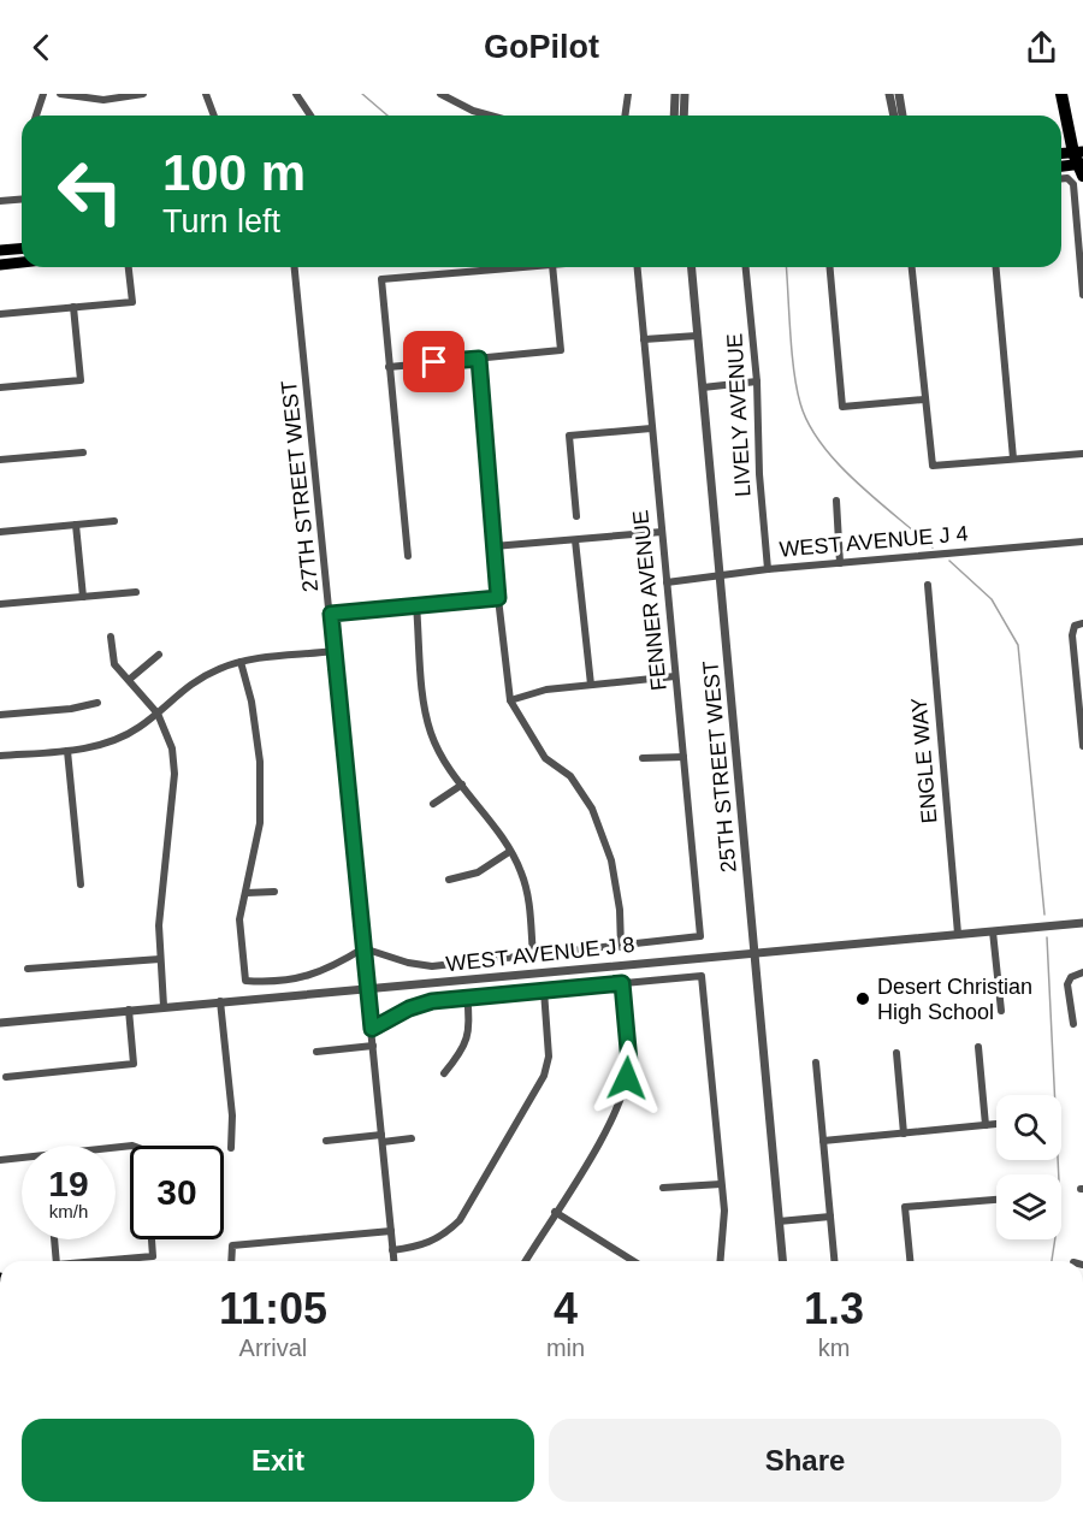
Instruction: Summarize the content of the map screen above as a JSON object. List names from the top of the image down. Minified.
{"streets":{"street":["LIVELY AVENUE","27TH STREET WEST","WEST AVENUE J 4","FENNER AVENUE","ENGLE WAY","25TH STREET WEST","WEST AVENUE J 8"]},"crossings":[["LIVELY AVENUE","WEST AVENUE J 4"],["27TH STREET WEST","WEST AVENUE J 8"],["WEST AVENUE J 4","FENNER AVENUE"],["WEST AVENUE J 4","25TH STREET WEST"],["ENGLE WAY","WEST AVENUE J 8"],["25TH STREET WEST","WEST AVENUE J 8"]],"places":["Desert Christian High School"],"page":{"header":"GoPilot","turn":["100 m","Turn left"],"speed":"19 km/h","limit":"30","eta":["11:05","Arrival","4","min","1.3","km"],"buttons":["Exit","Share"]}}
